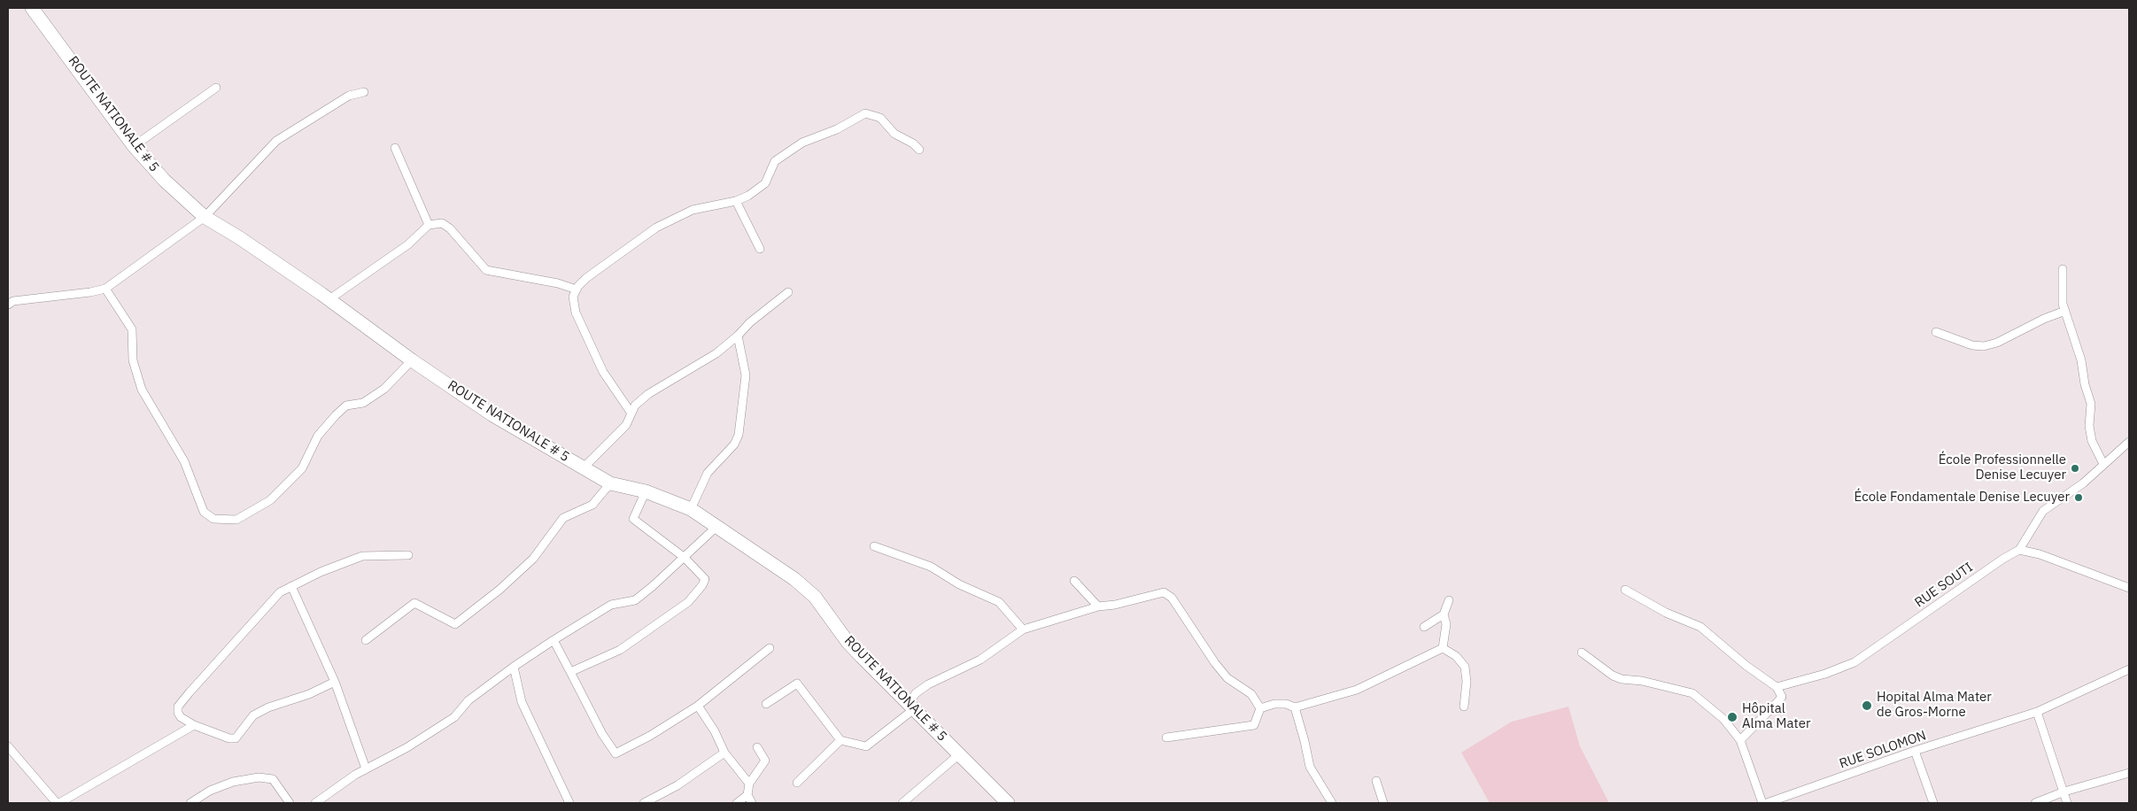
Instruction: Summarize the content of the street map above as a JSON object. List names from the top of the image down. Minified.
{"streets":{"main road":["ROUTE NATIONALE # 5"],"street":["RUE SOUTI","RUE SOLOMON"]},"places":["École Professionnelle Denise Lecuyer","École Fondamentale Denise Lecuyer","Hopital Alma Mater de Gros-Morne","Hôpital Alma Mater"]}
